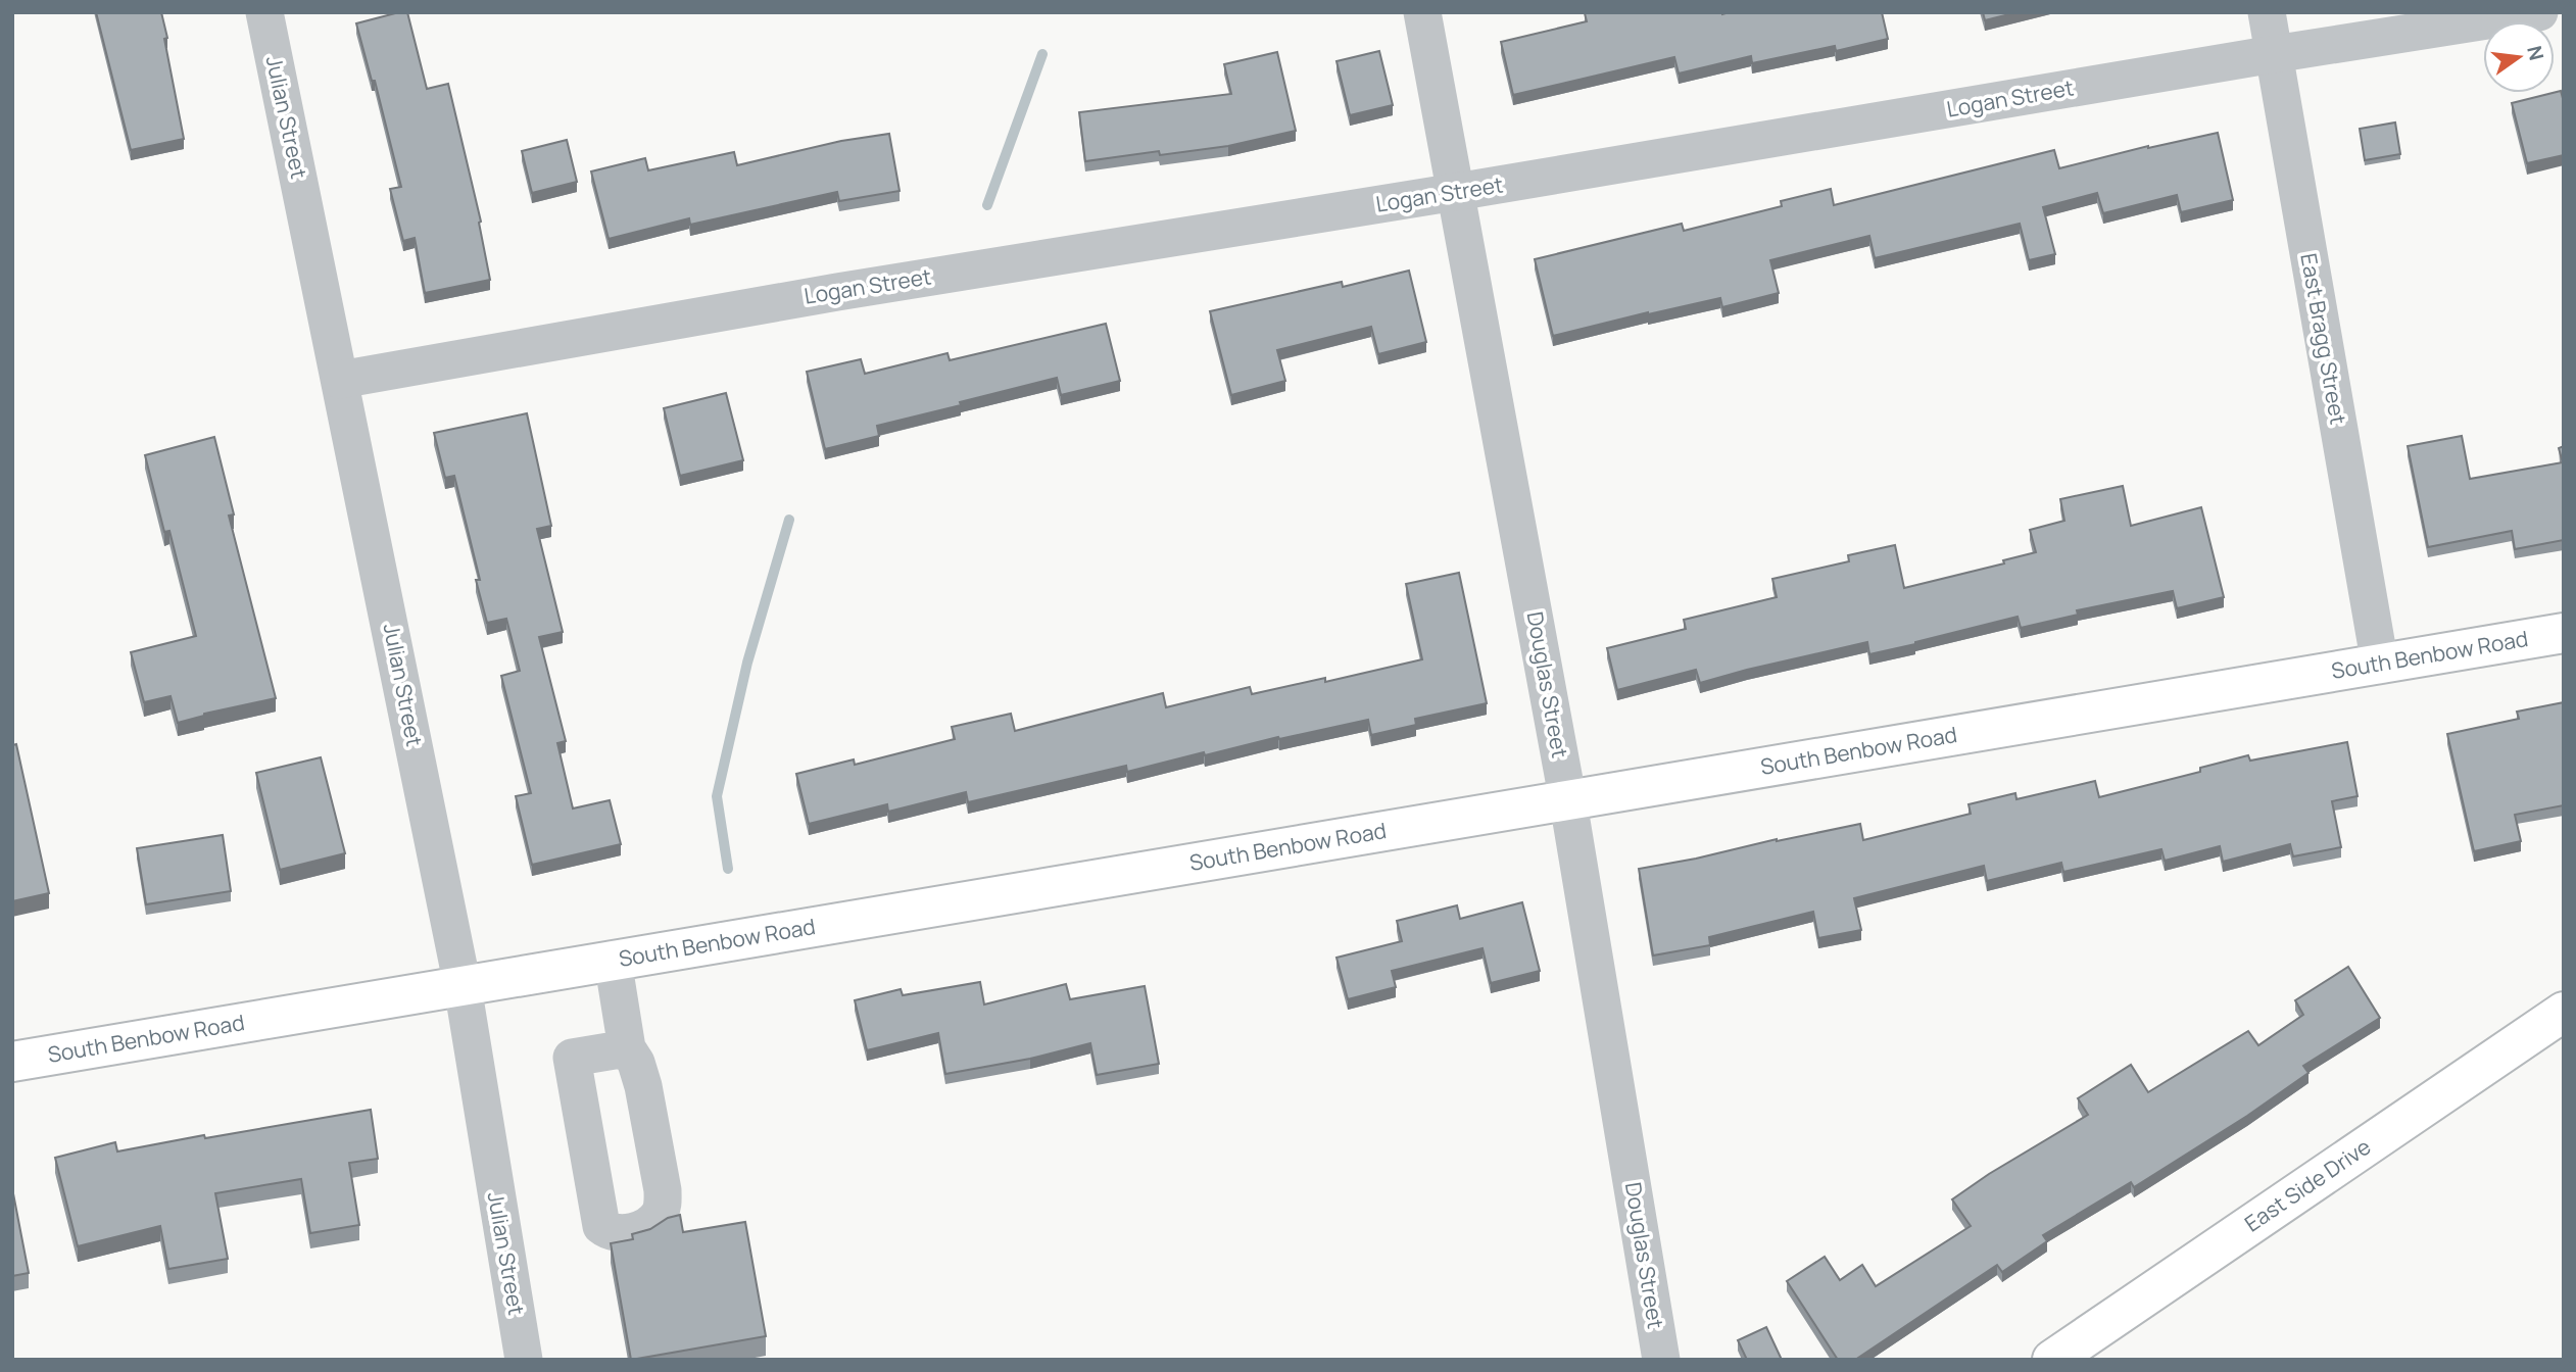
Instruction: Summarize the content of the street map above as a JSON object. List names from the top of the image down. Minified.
{"streets":{"main road":["South Benbow Road","East Side Drive"],"street":["Logan Street","Julian Street","East Bragg Street","Douglas Street"]},"crossings":[["Logan Street","Julian Street"],["Logan Street","East Bragg Street"],["Logan Street","Douglas Street"],["Julian Street","South Benbow Road"],["East Bragg Street","South Benbow Road"],["South Benbow Road","Douglas Street"]],"north":"right"}
